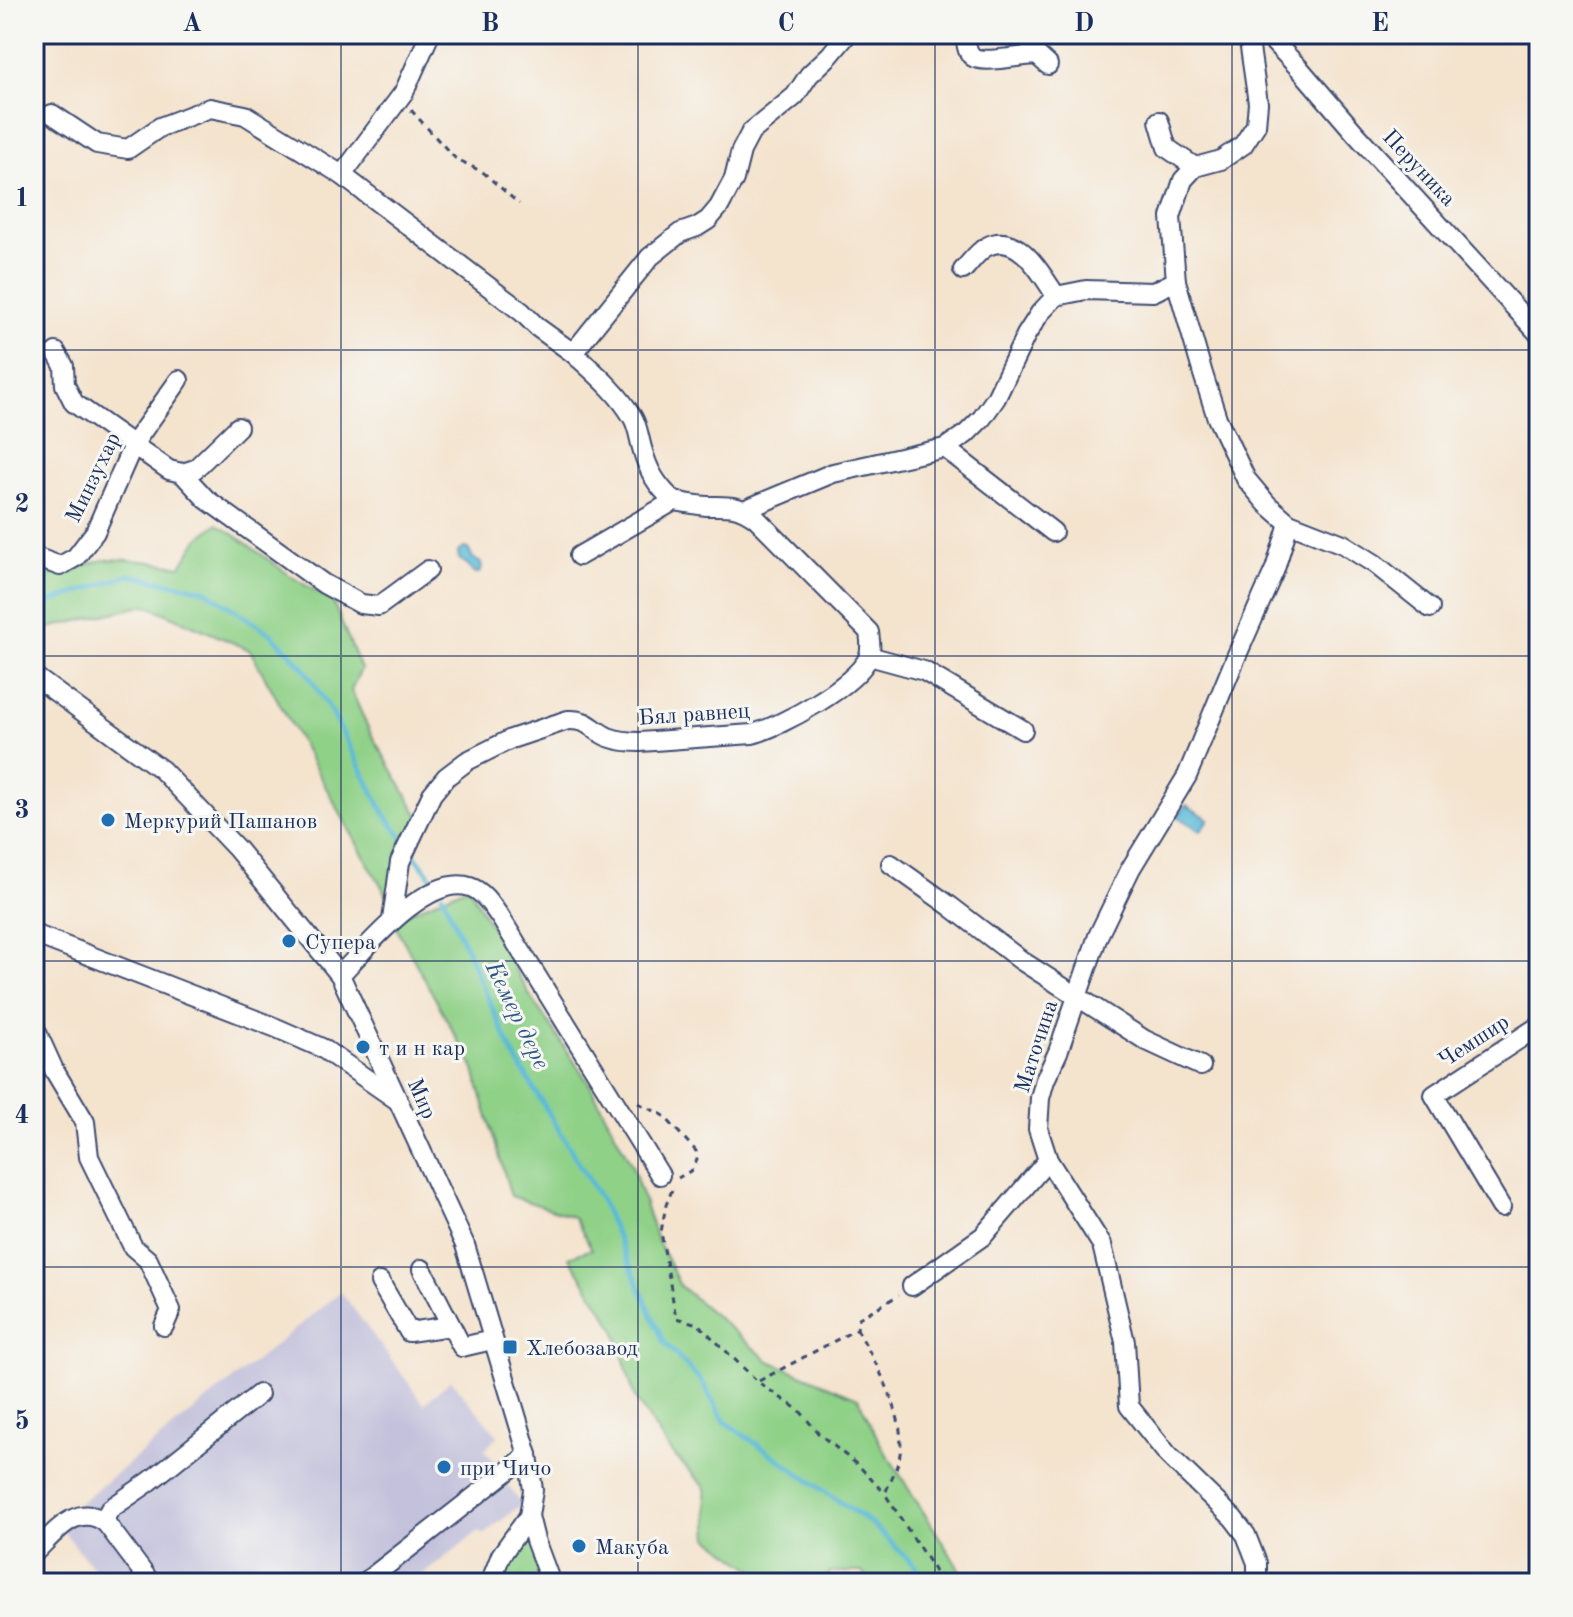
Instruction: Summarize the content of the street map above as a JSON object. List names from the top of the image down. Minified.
{"streets":{"street":["Перуника","Минзухар","Бял равнец","Чемшир","Маточина","Мир"]},"water":["Кемер дере"],"places":{"other":["Меркурий Пашанов","Супера","т и н кар","при Чичо","Макуба"],"transit":["Хлебозавод"]},"grid":{"columns":["A","B","C","D","E"],"rows":["1","2","3","4","5"]}}
